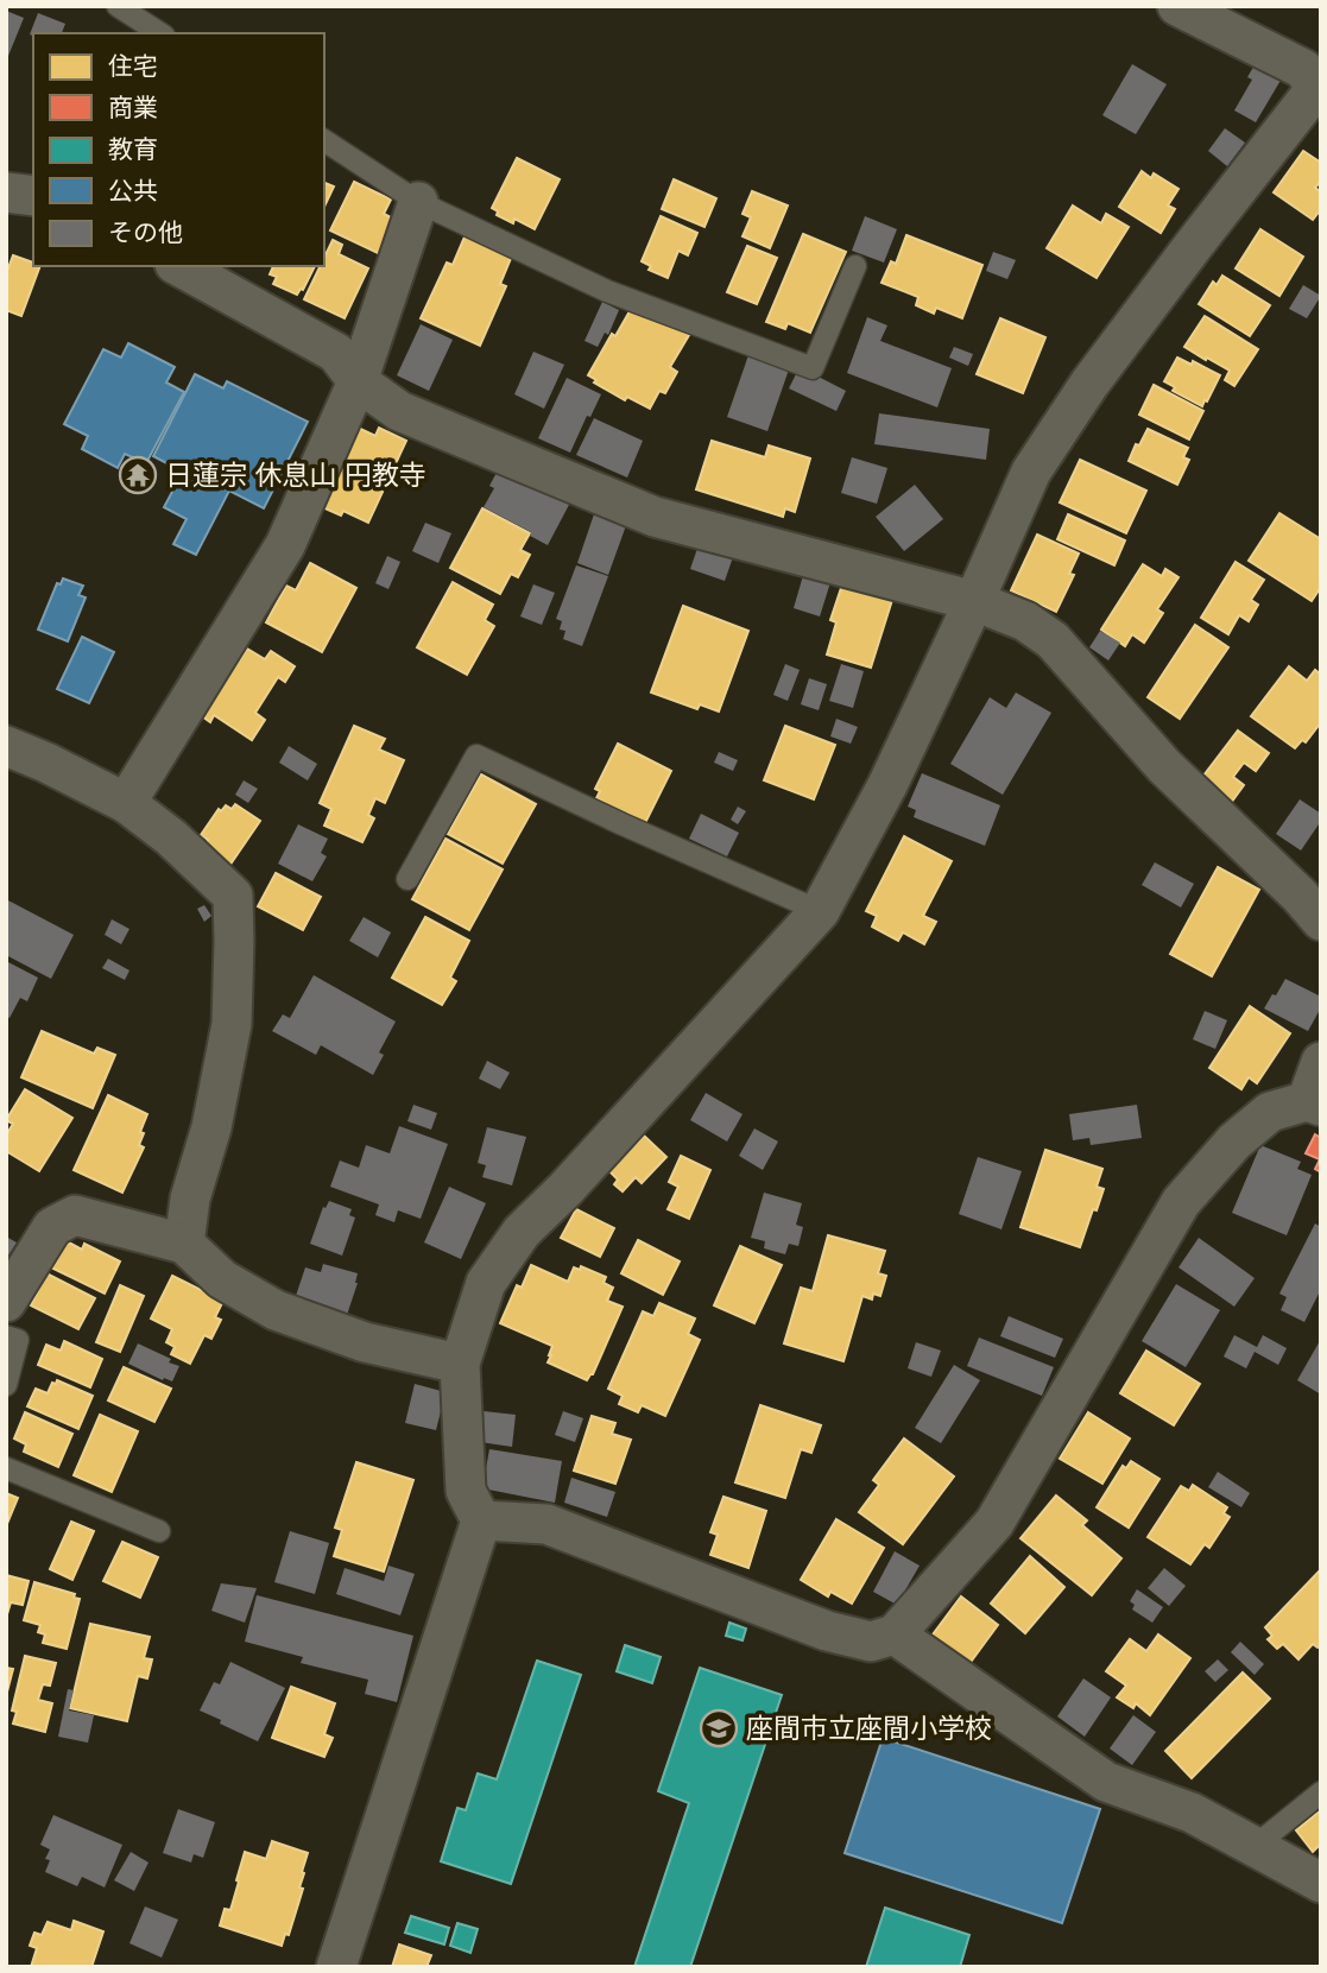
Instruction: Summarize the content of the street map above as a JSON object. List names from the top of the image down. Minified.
{"places":{"temple":["日蓮宗 休息山 円教寺"],"school or university":["座間市立座間小学校"]},"legend":["住宅","商業","教育","公共","その他"]}
